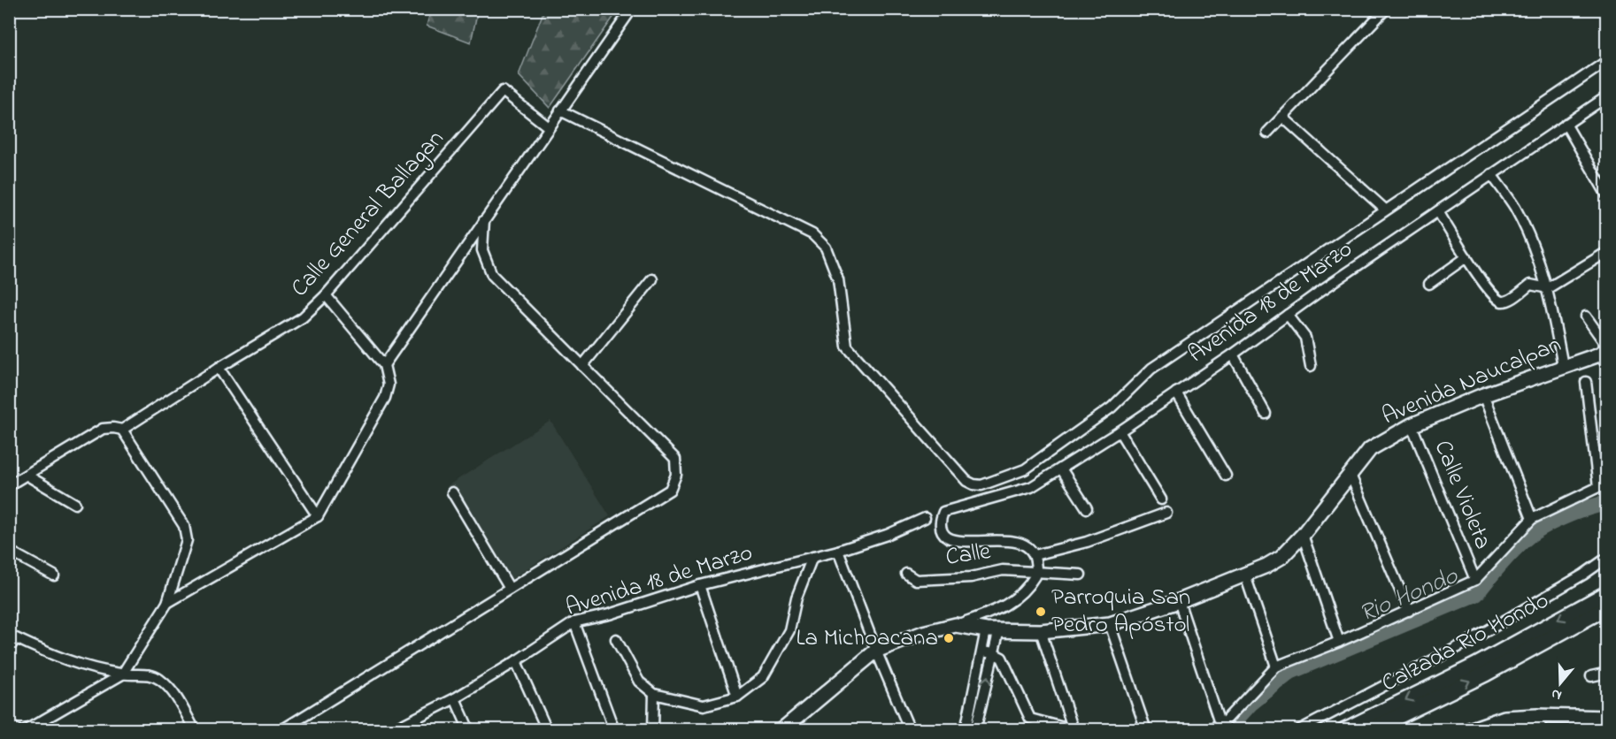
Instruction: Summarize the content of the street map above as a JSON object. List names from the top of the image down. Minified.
{"streets":{"main road":["Avenida Naucalpan","Calzada Río Hondo"],"street":["Calle General Ballagan","Avenida 18 de Marzo","Calle Violeta","Calle"]},"crossings":[["Avenida Naucalpan","Calle Violeta"]],"water":["Rio Hondo"],"places":["Parroquia San Pedro Apóstol","La Michoacana"],"north":"bottom"}
